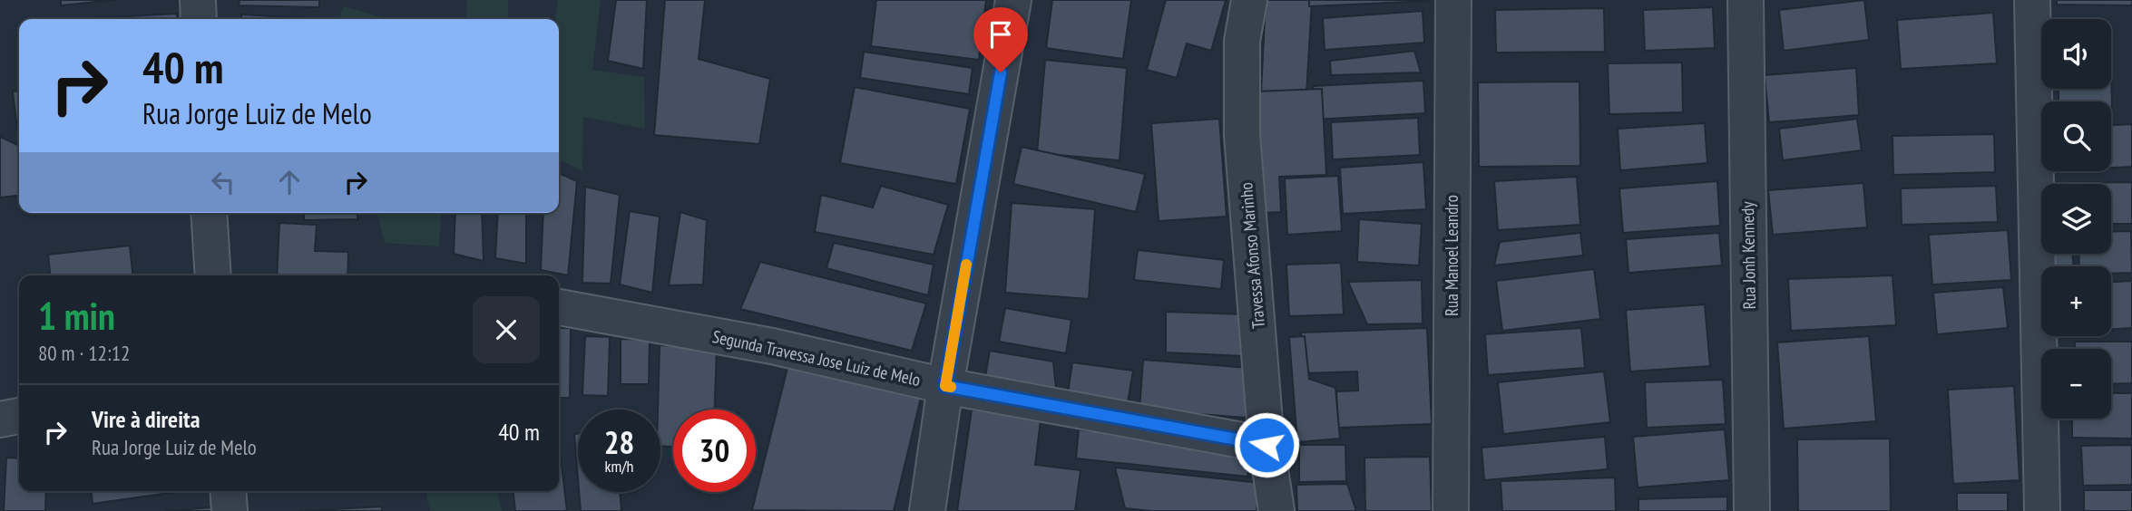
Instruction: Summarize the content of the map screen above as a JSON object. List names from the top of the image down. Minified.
{"streets":{"street":["Travessa Afonso Marinho","Rua Manoel Leandro","Rua Jonh Kennedy","Segunda Travessa Jose Luiz de Melo"]},"crossings":[["Travessa Afonso Marinho","Segunda Travessa Jose Luiz de Melo"]],"page":{"map_buttons":["+","−"],"turn":["40 m","Rua Jorge Luiz de Melo"],"heading":["1 min","80 m · 12:12"],"list":[{"name":"Vire à direita","note":"Rua Jorge Luiz de Melo","value":"40 m"}],"speed":"28 km/h","limit":"30"}}
